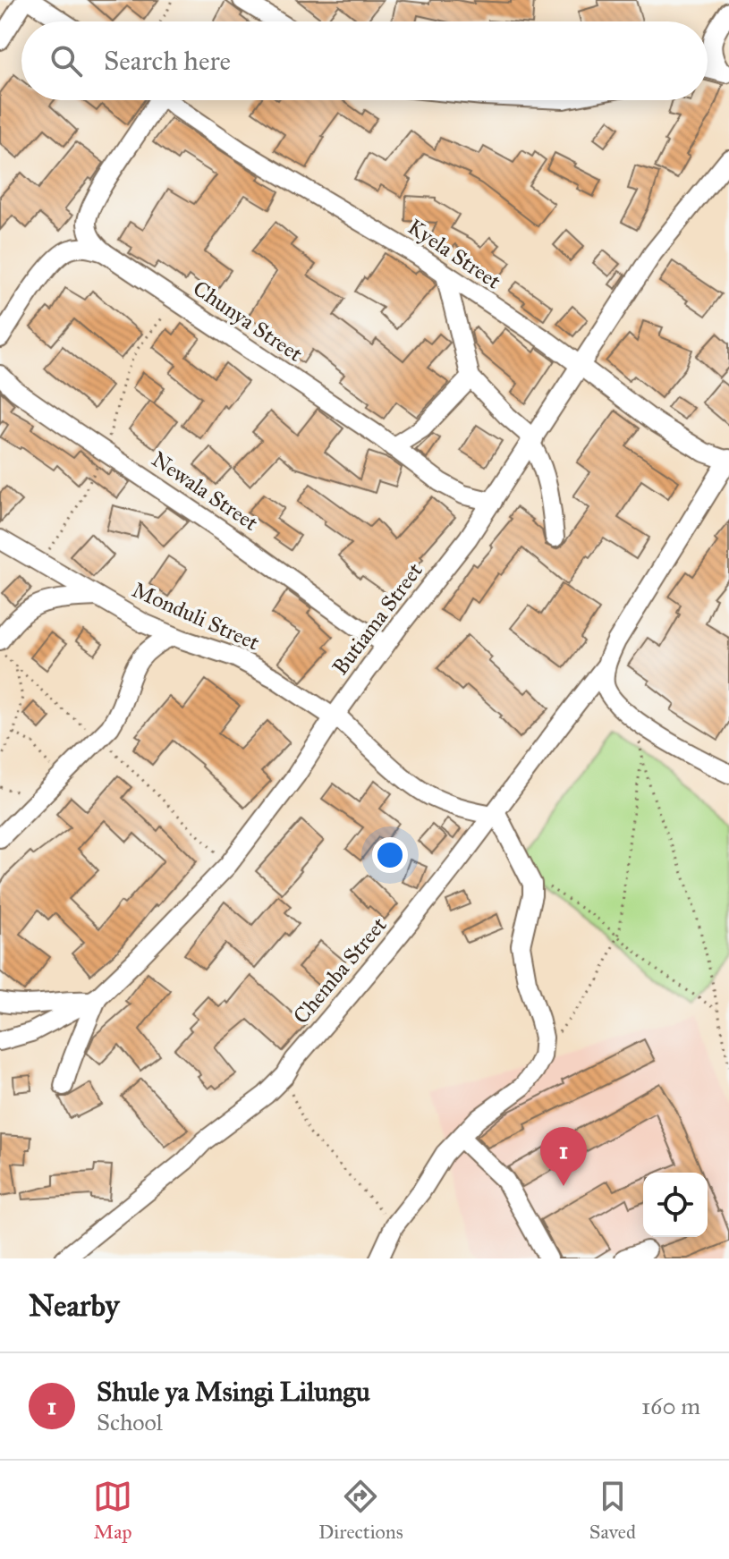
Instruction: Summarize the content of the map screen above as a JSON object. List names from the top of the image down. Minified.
{"streets":{"street":["Kyela Street","Chunya Street","Newala Street","Monduli Street","Butiama Street","Chemba Street"]},"crossings":[["Kyela Street","Butiama Street"],["Kyela Street","Chemba Street"],["Chunya Street","Butiama Street"],["Newala Street","Butiama Street"],["Monduli Street","Butiama Street"],["Monduli Street","Chemba Street"]],"page":{"search":"Search here","pins":"1","heading":"Nearby","list":[{"mark":"1","name":"Shule ya Msingi Lilungu","note":"School","value":"160 m"}],"nav":["Map","Directions","Saved"]}}
